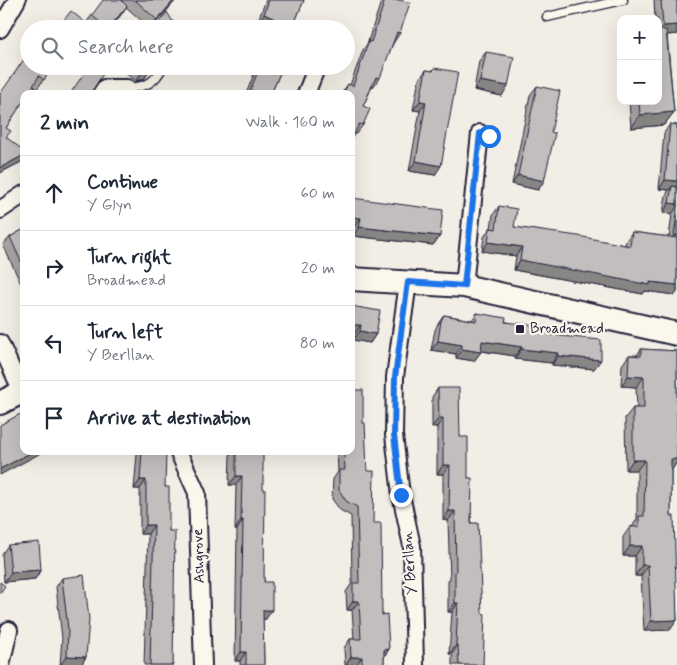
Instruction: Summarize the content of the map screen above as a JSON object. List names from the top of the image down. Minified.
{"streets":{"street":["Ashgrove","Y Berllan"]},"places":{"transit":["Broadmead"]},"page":{"map_buttons":["+","−"],"search":"Search here","heading":["2 min","Walk · 160 m"],"list":[["Continue","Y Glyn","60 m"],["Turn right","Broadmead","20 m"],["Turn left","Y Berllan","80 m"],"Arrive at destination"]}}
